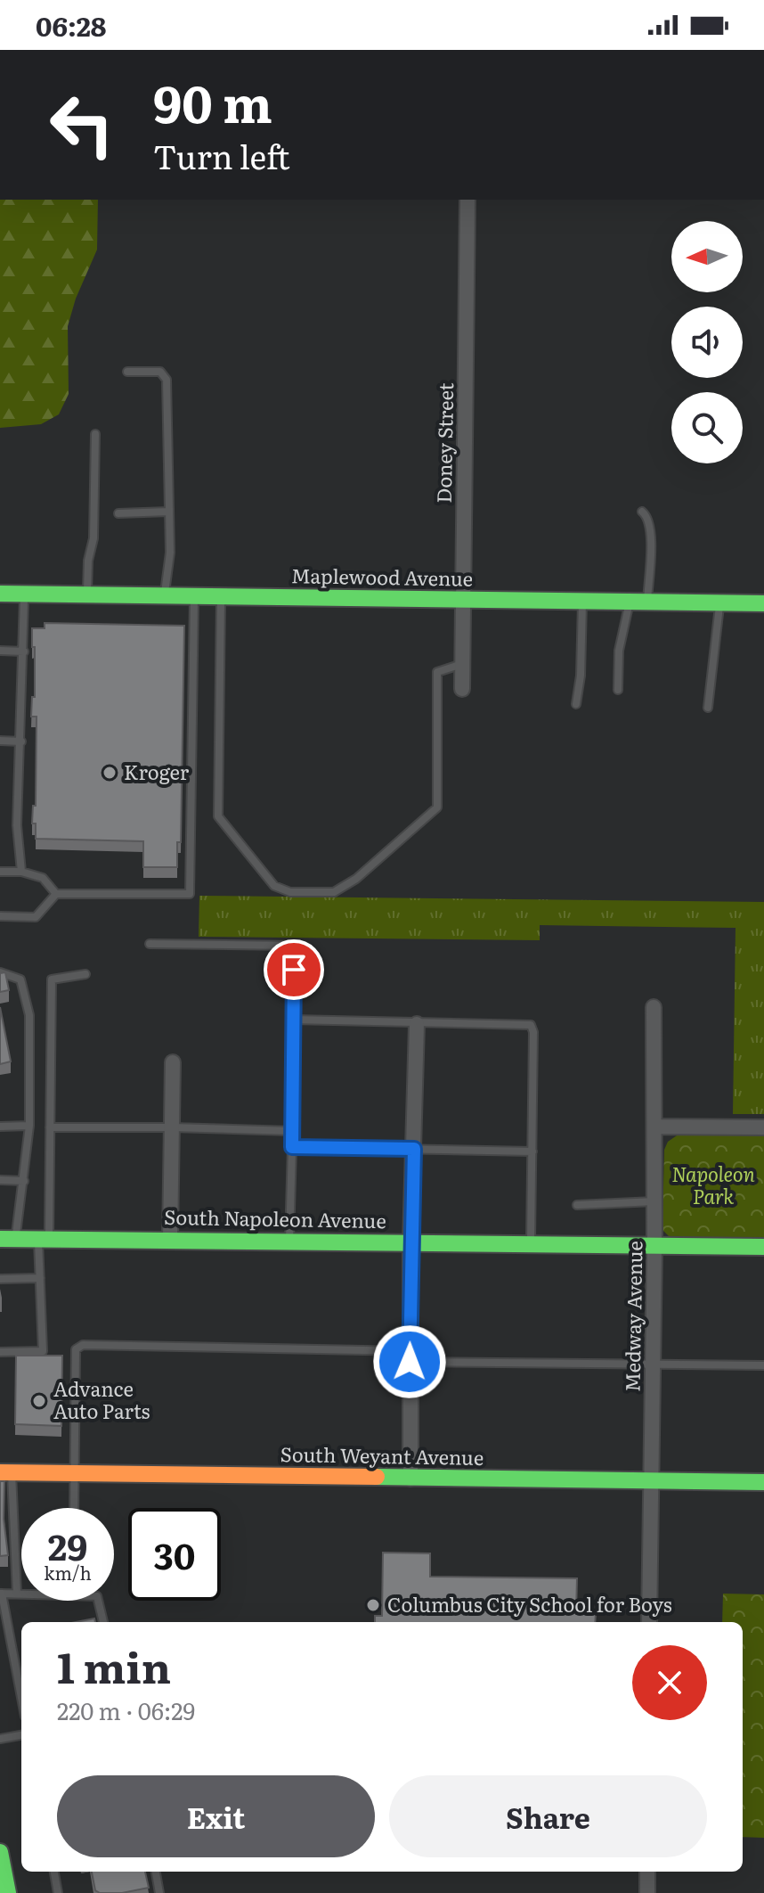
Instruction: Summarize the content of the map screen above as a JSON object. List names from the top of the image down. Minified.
{"streets":{"street":["Doney Street","Maplewood Avenue","South Napoleon Avenue","Medway Avenue","South Weyant Avenue"]},"crossings":[["Doney Street","Maplewood Avenue"],["South Napoleon Avenue","Medway Avenue"],["Medway Avenue","South Weyant Avenue"]],"parks":["Napoleon Park"],"places":["Kroger","Advance Auto Parts","Columbus City School for Boys"],"north":"left","page":{"status":"06:28","turn":["90 m","Turn left"],"speed":"29 km/h","limit":"30","heading":["1 min","220 m · 06:29"],"buttons":["Exit","Share"]}}
